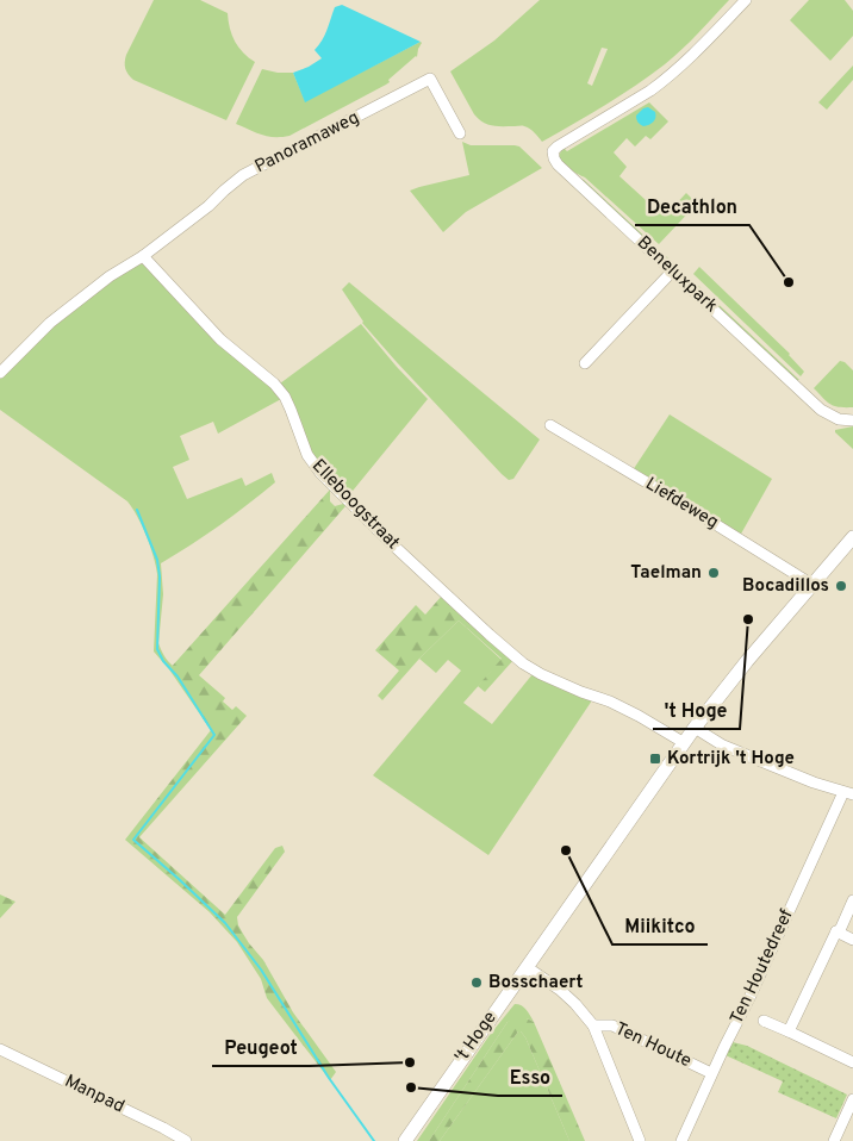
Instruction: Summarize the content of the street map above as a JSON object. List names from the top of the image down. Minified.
{"streets":{"main road":["'t Hoge"],"street":["Panoramaweg","Beneluxpark","Liefdeweg","Elleboogstraat","Ten Houtedreef","Ten Houte","Manpad"]},"crossings":[["Panoramaweg","Elleboogstraat"],["Liefdeweg","'t Hoge"],["Elleboogstraat","'t Hoge"],["Ten Houtedreef","Ten Houte"],["'t Hoge","Ten Houte"]],"places":{"other":["Decathlon","Taelman","Bocadillos","'t Hoge","Miikitco","Bosschaert","Peugeot","Esso"],"transit":["Kortrijk 't Hoge"]}}
